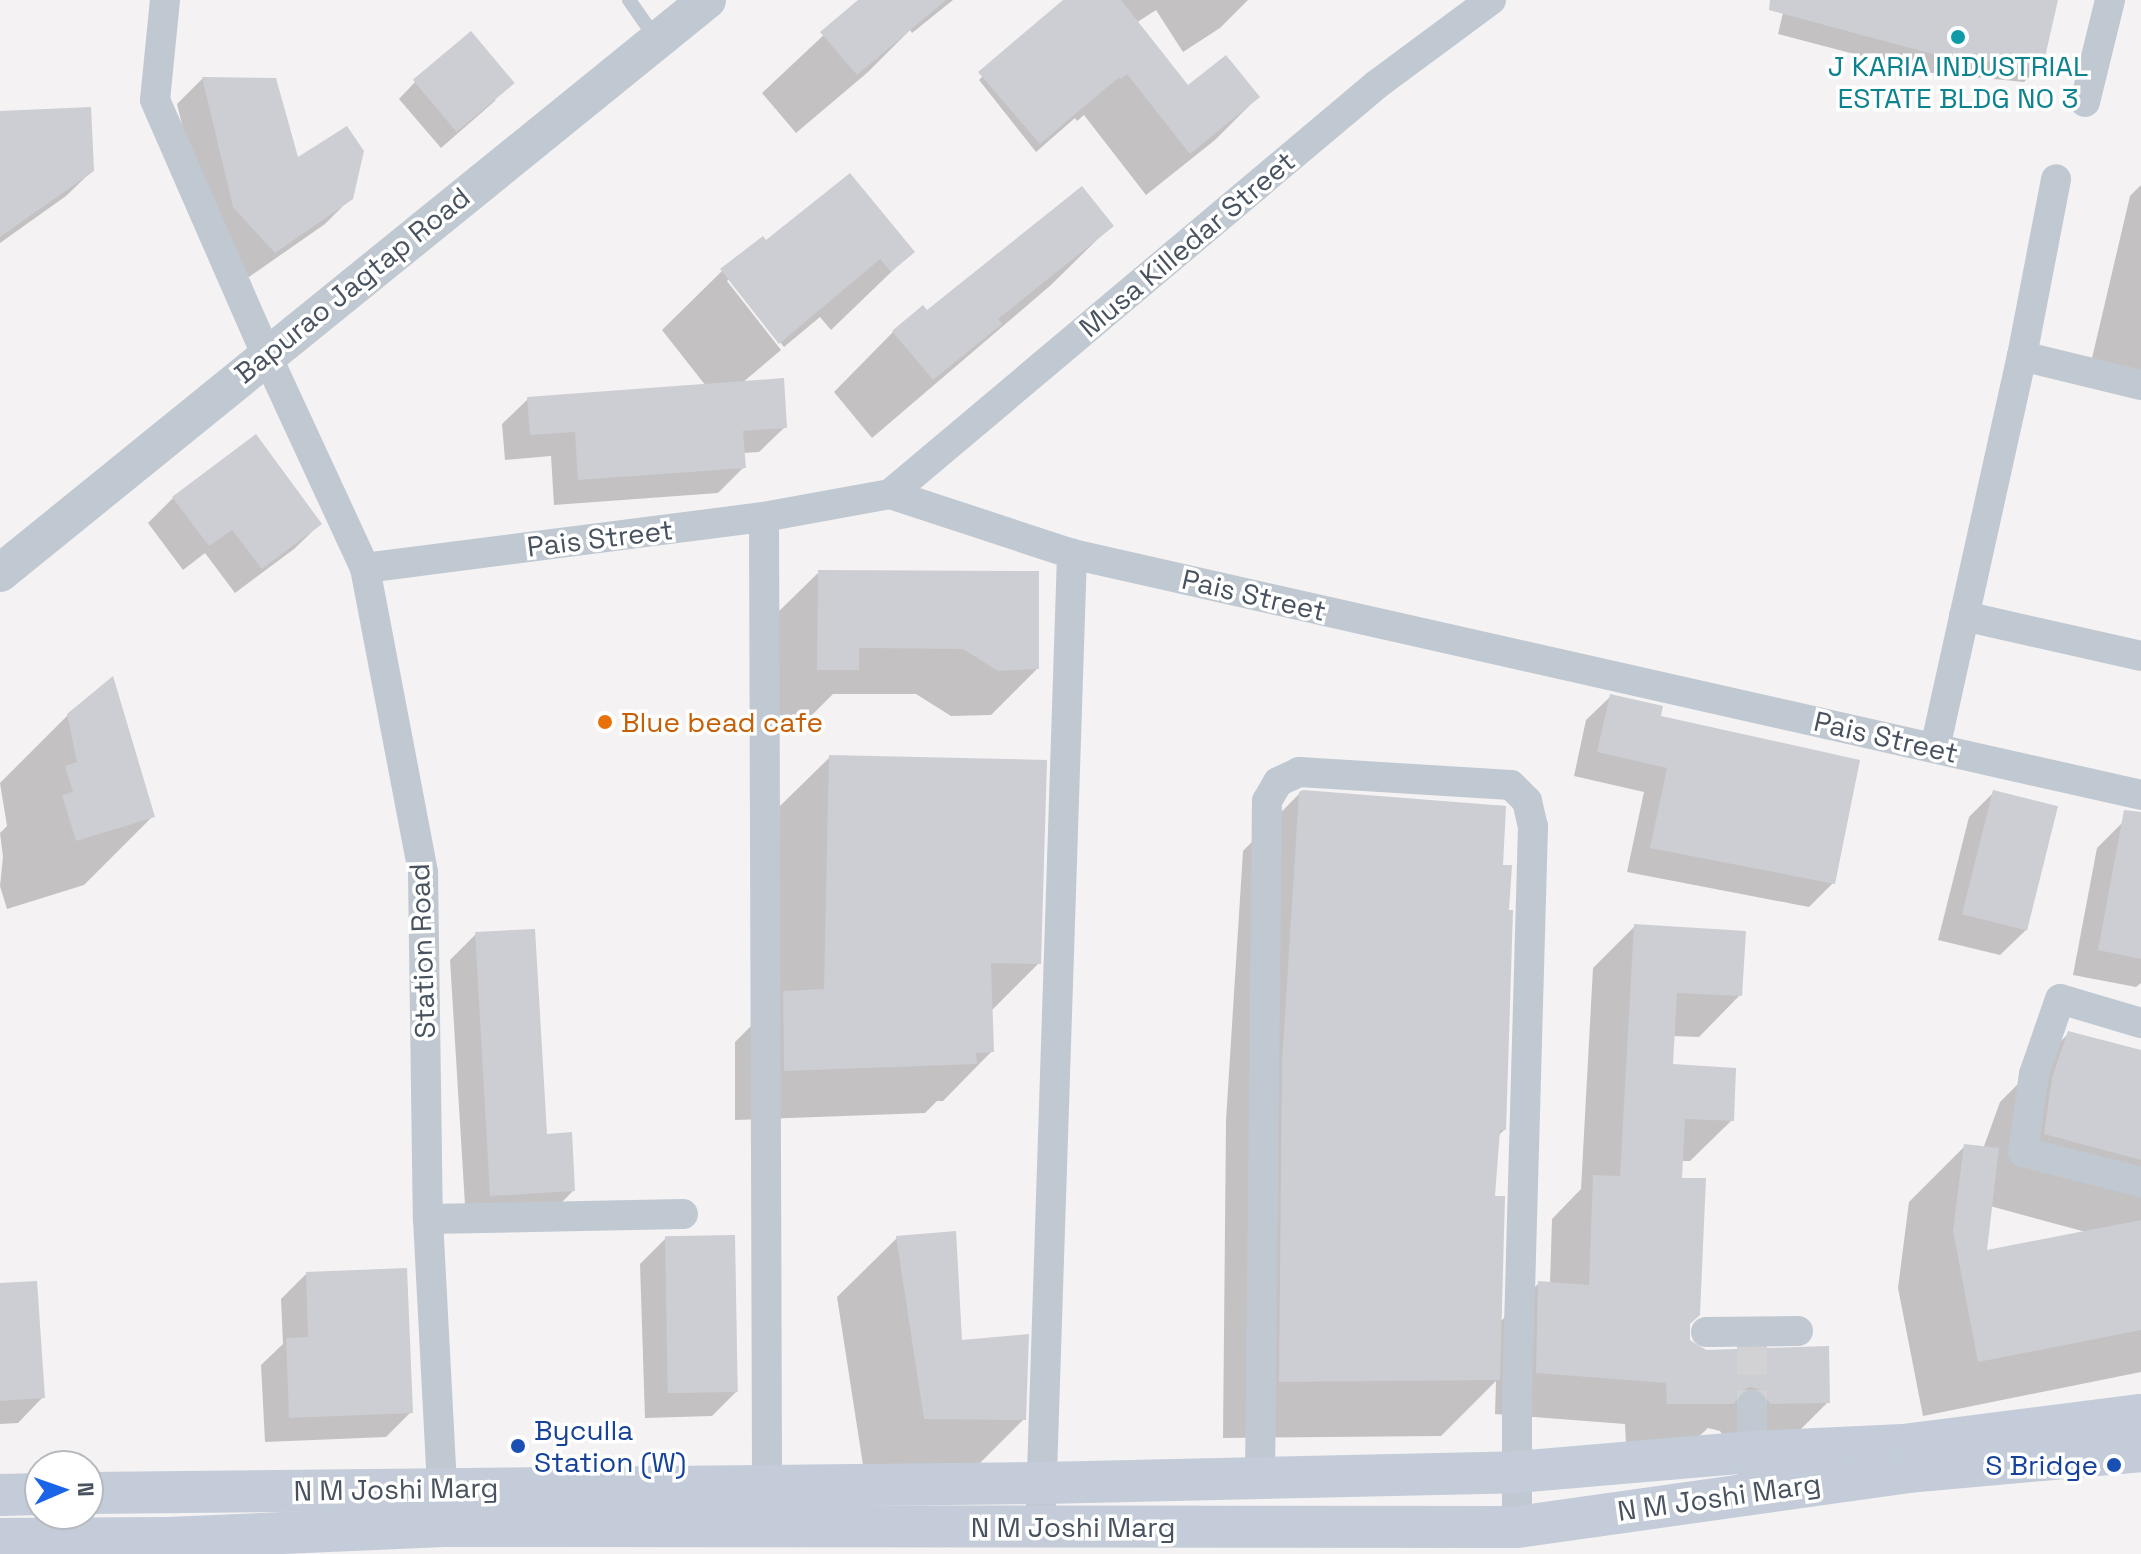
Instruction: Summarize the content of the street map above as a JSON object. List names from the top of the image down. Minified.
{"streets":{"main road":["N M Joshi Marg"],"street":["Musa Killedar Street","Bapurao Jagtap Road","Pais Street","Station Road"]},"crossings":[["Musa Killedar Street","Pais Street"],["Bapurao Jagtap Road","Station Road"],["Pais Street","Station Road"],["Station Road","N M Joshi Marg"]],"places":["J KARIA INDUSTRIAL ESTATE BLDG NO 3","Blue bead cafe","Byculla Station (W)","S Bridge"],"north":"right"}
